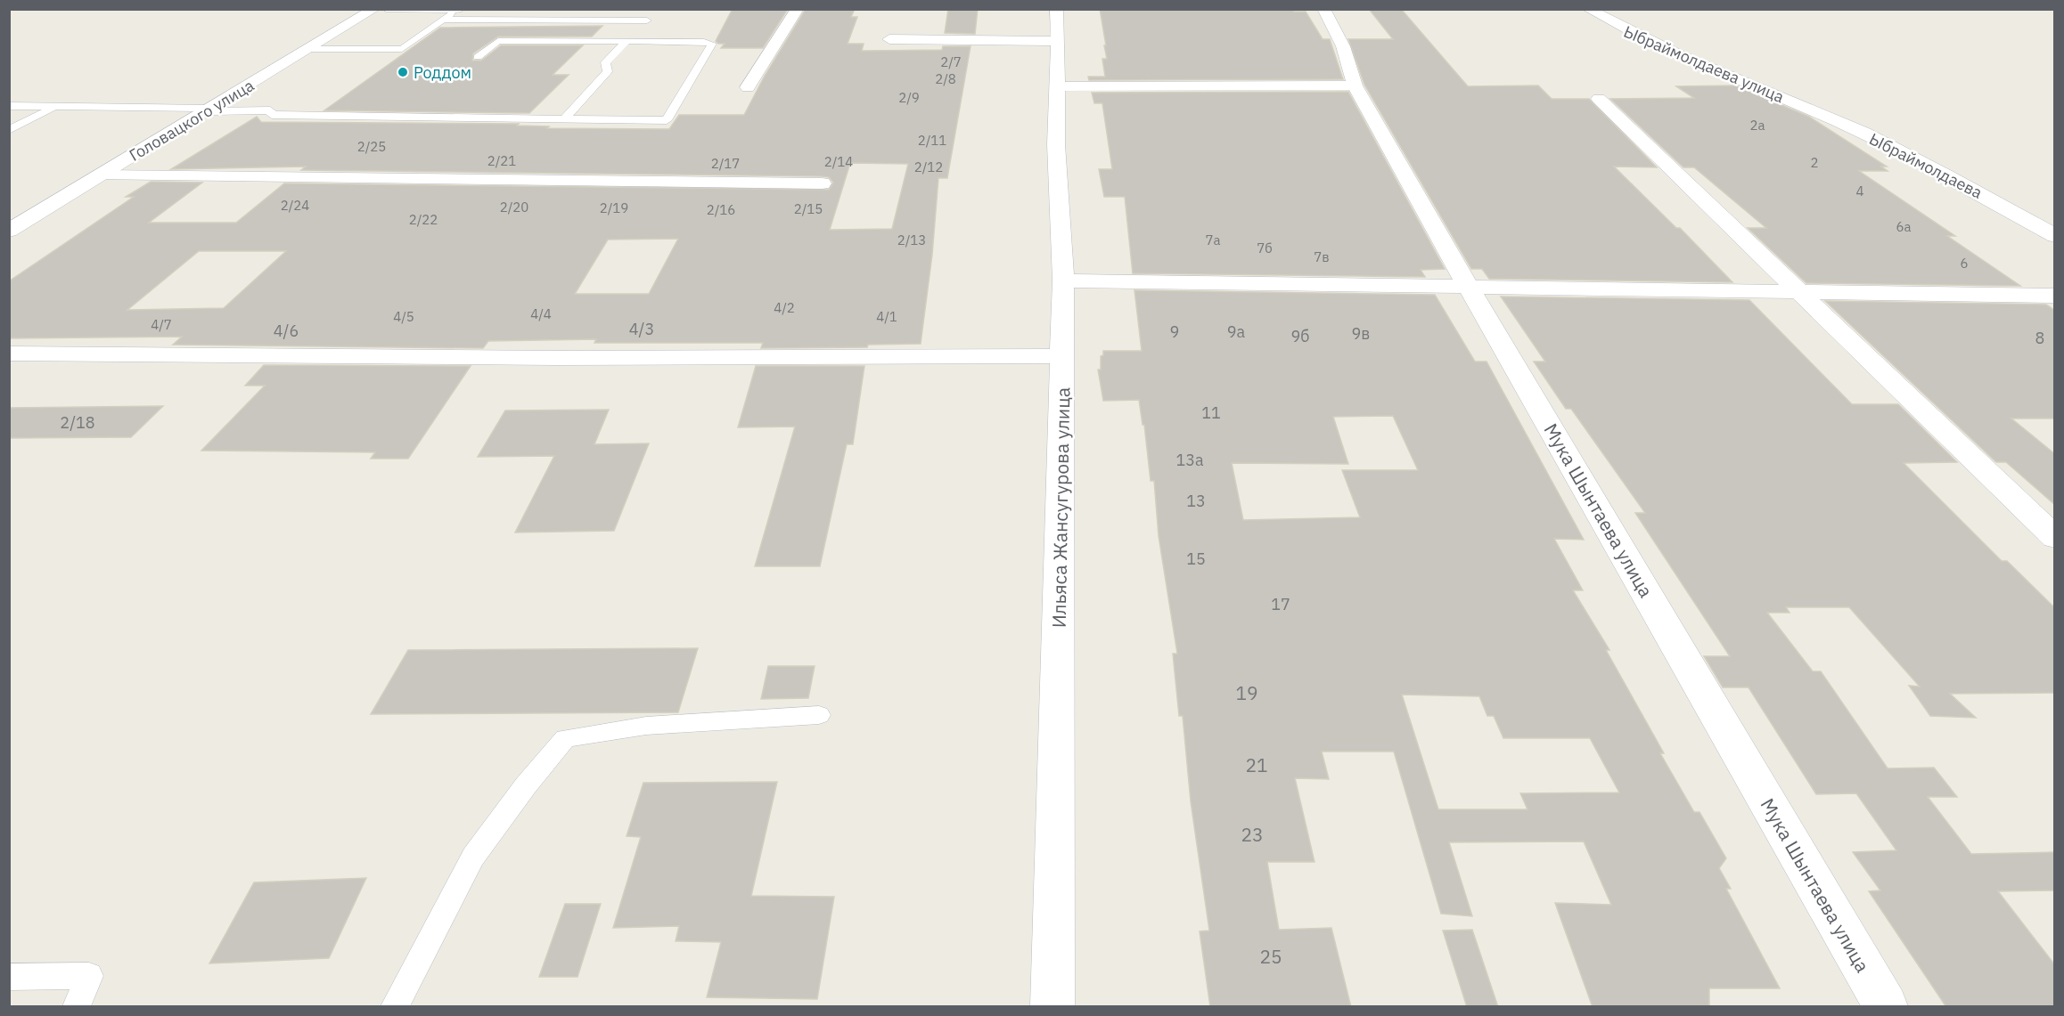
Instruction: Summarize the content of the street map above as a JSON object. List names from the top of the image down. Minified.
{"streets":{"street":["Ыбраймолдаева улица","Головацкого улица","Ыбраймолдаева","Ильяса Жансугурова улица","Мука Шынтаева улица"]},"crossings":[["Ыбраймолдаева улица","Ыбраймолдаева"]],"places":["Роддом"],"house_numbers":["2/7","2/8","2/9","2а","2/11","2/25","2/21","2/14","2","2/17","2/12","4","2/24","2/20","2/19","2/15","2/16","2/22","6а","2/13","7а","7б","7в","6","4/2","4/4","4/5","4/1","4/7","4/3","4/6","9","9а","9в","9б","8","11","2/18","13а","13","15","17","19","21","23","25"]}
